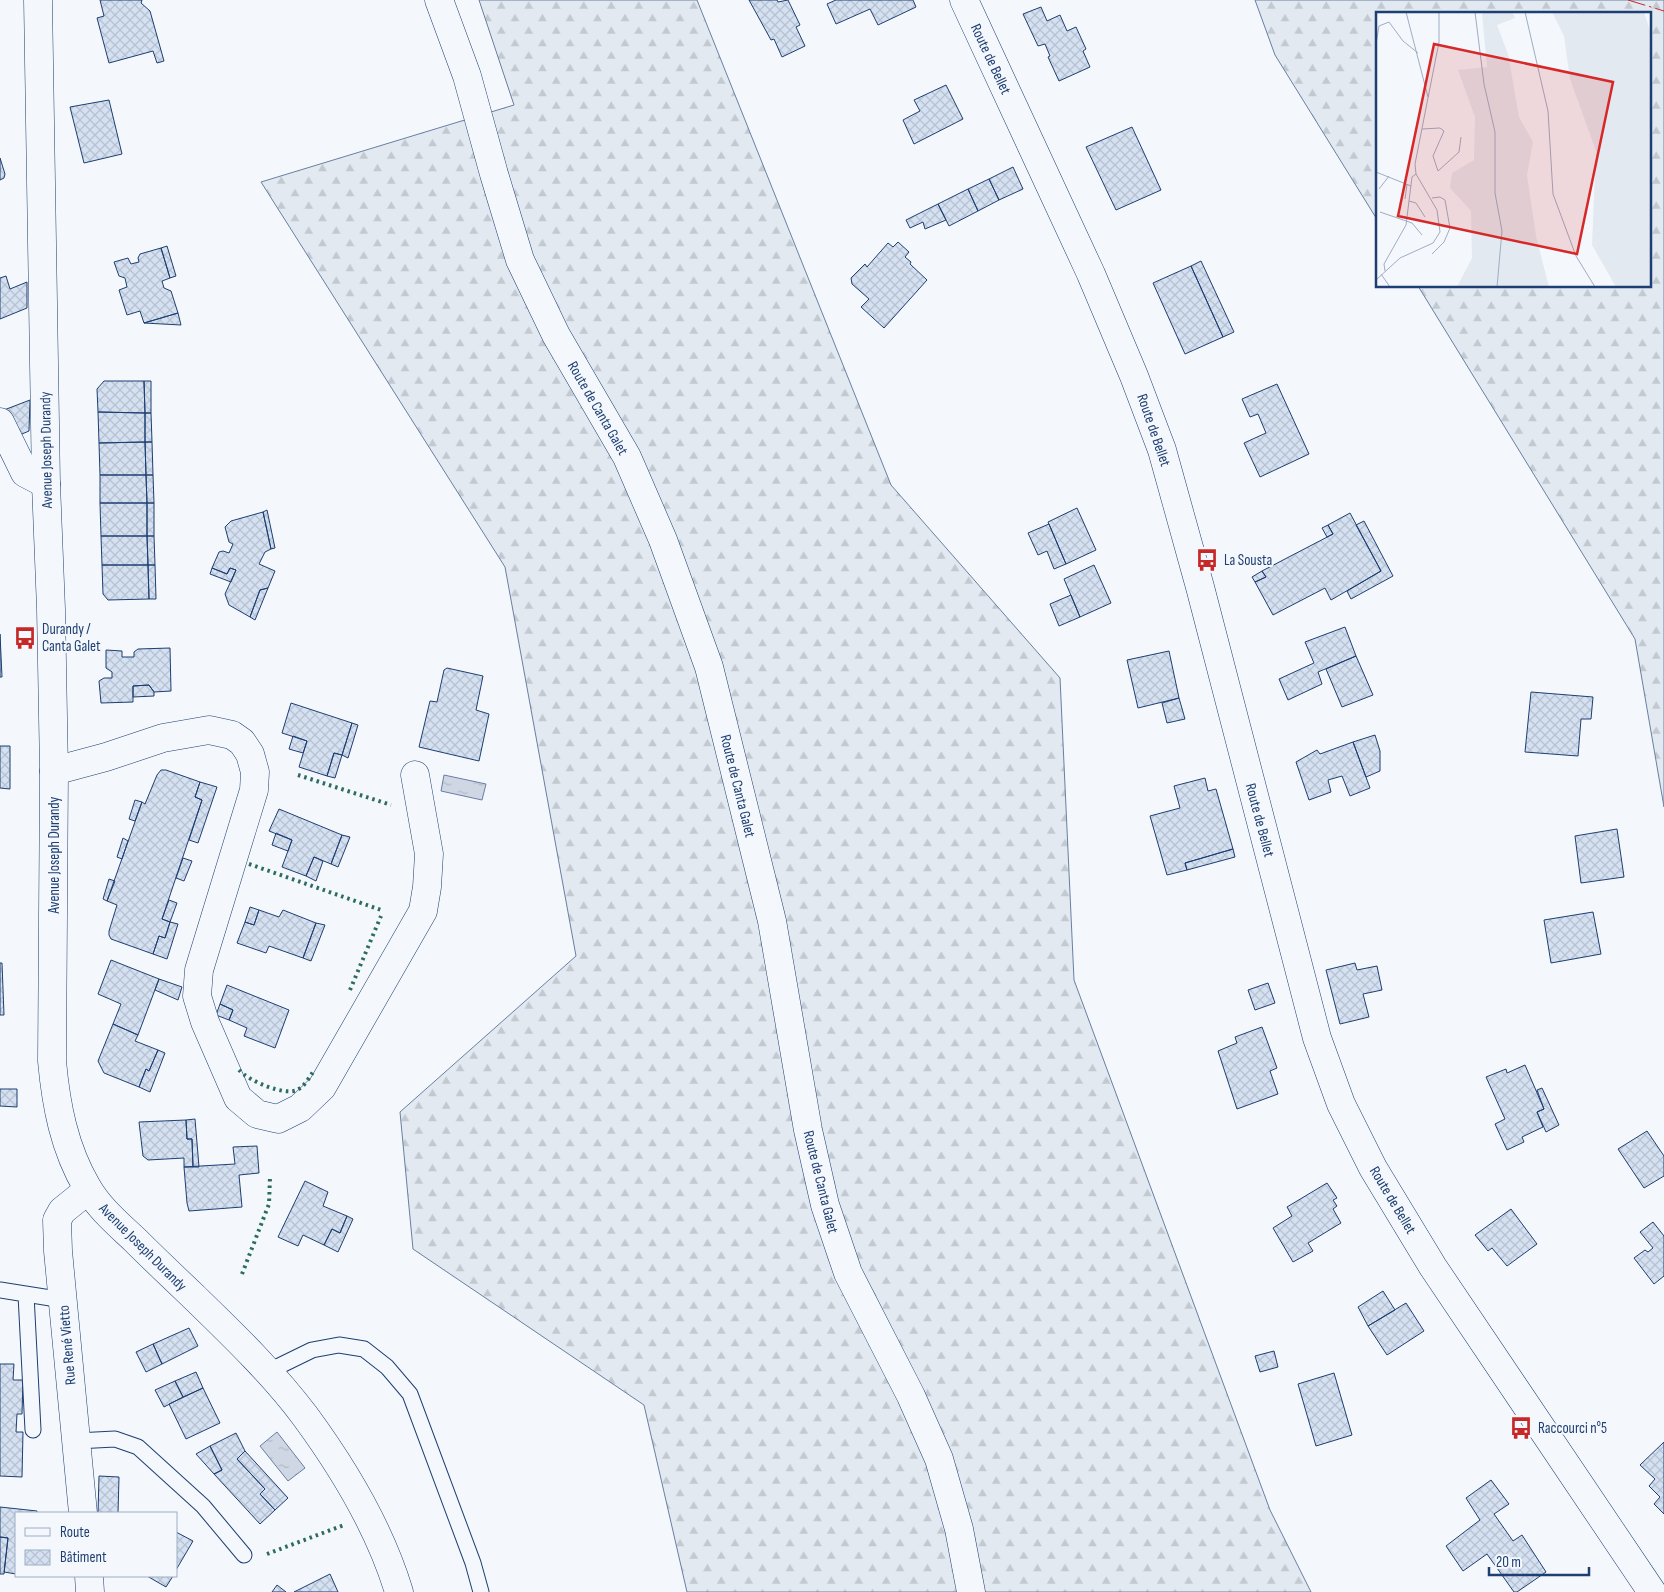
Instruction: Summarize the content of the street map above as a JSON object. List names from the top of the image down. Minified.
{"streets":{"street":["Route de Bellet","Route de Canta Galet","Avenue Joseph Durandy","Rue René Vietto"]},"crossings":[["Avenue Joseph Durandy","Rue René Vietto"]],"places":{"bus stop":["La Sousta","Durandy / Canta Galet","Raccourci n°5"]},"legend":["Route","Bâtiment"],"scale_bar":"20 m"}
